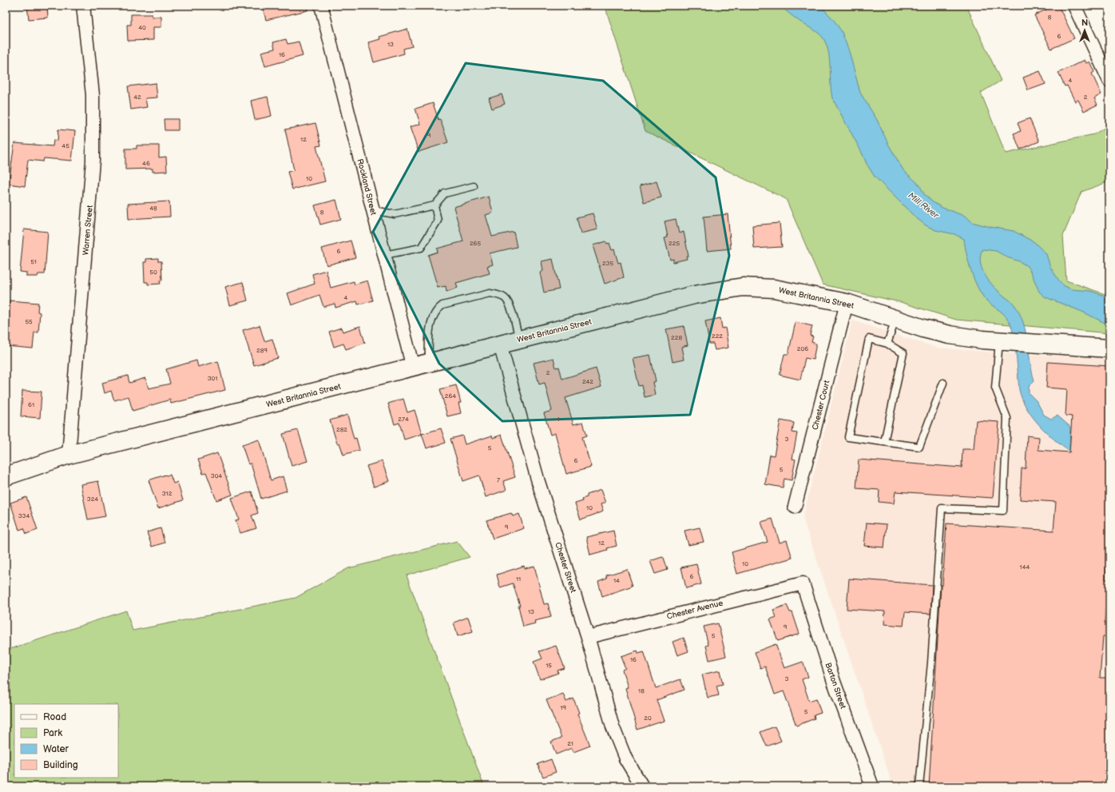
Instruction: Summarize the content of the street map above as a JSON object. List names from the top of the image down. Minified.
{"streets":{"street":["Rockland Street","Warren Street","West Britannia Street","Chester Court","Chester Street","Chester Avenue","Barton Street"]},"crossings":[["Rockland Street","West Britannia Street"],["Warren Street","West Britannia Street"],["West Britannia Street","Chester Court"],["West Britannia Street","Chester Street"],["Chester Street","Chester Avenue"],["Chester Avenue","Barton Street"]],"water":["Mill River"],"house_numbers":["8","40","6","13","16","4","42","2","9","12","45","46","10","48","8","265","225","6","51","235","50","4","55","222","228","206","289","2","301","242","264","61","274","4","282","3","5","6","5","304","7","312","324","10","334","9","12","10","144","6","11","14","13","9","5","16","15","3","18","19","5","20","21"],"legend":["Road","Park","Water","Building"],"north":"top"}
